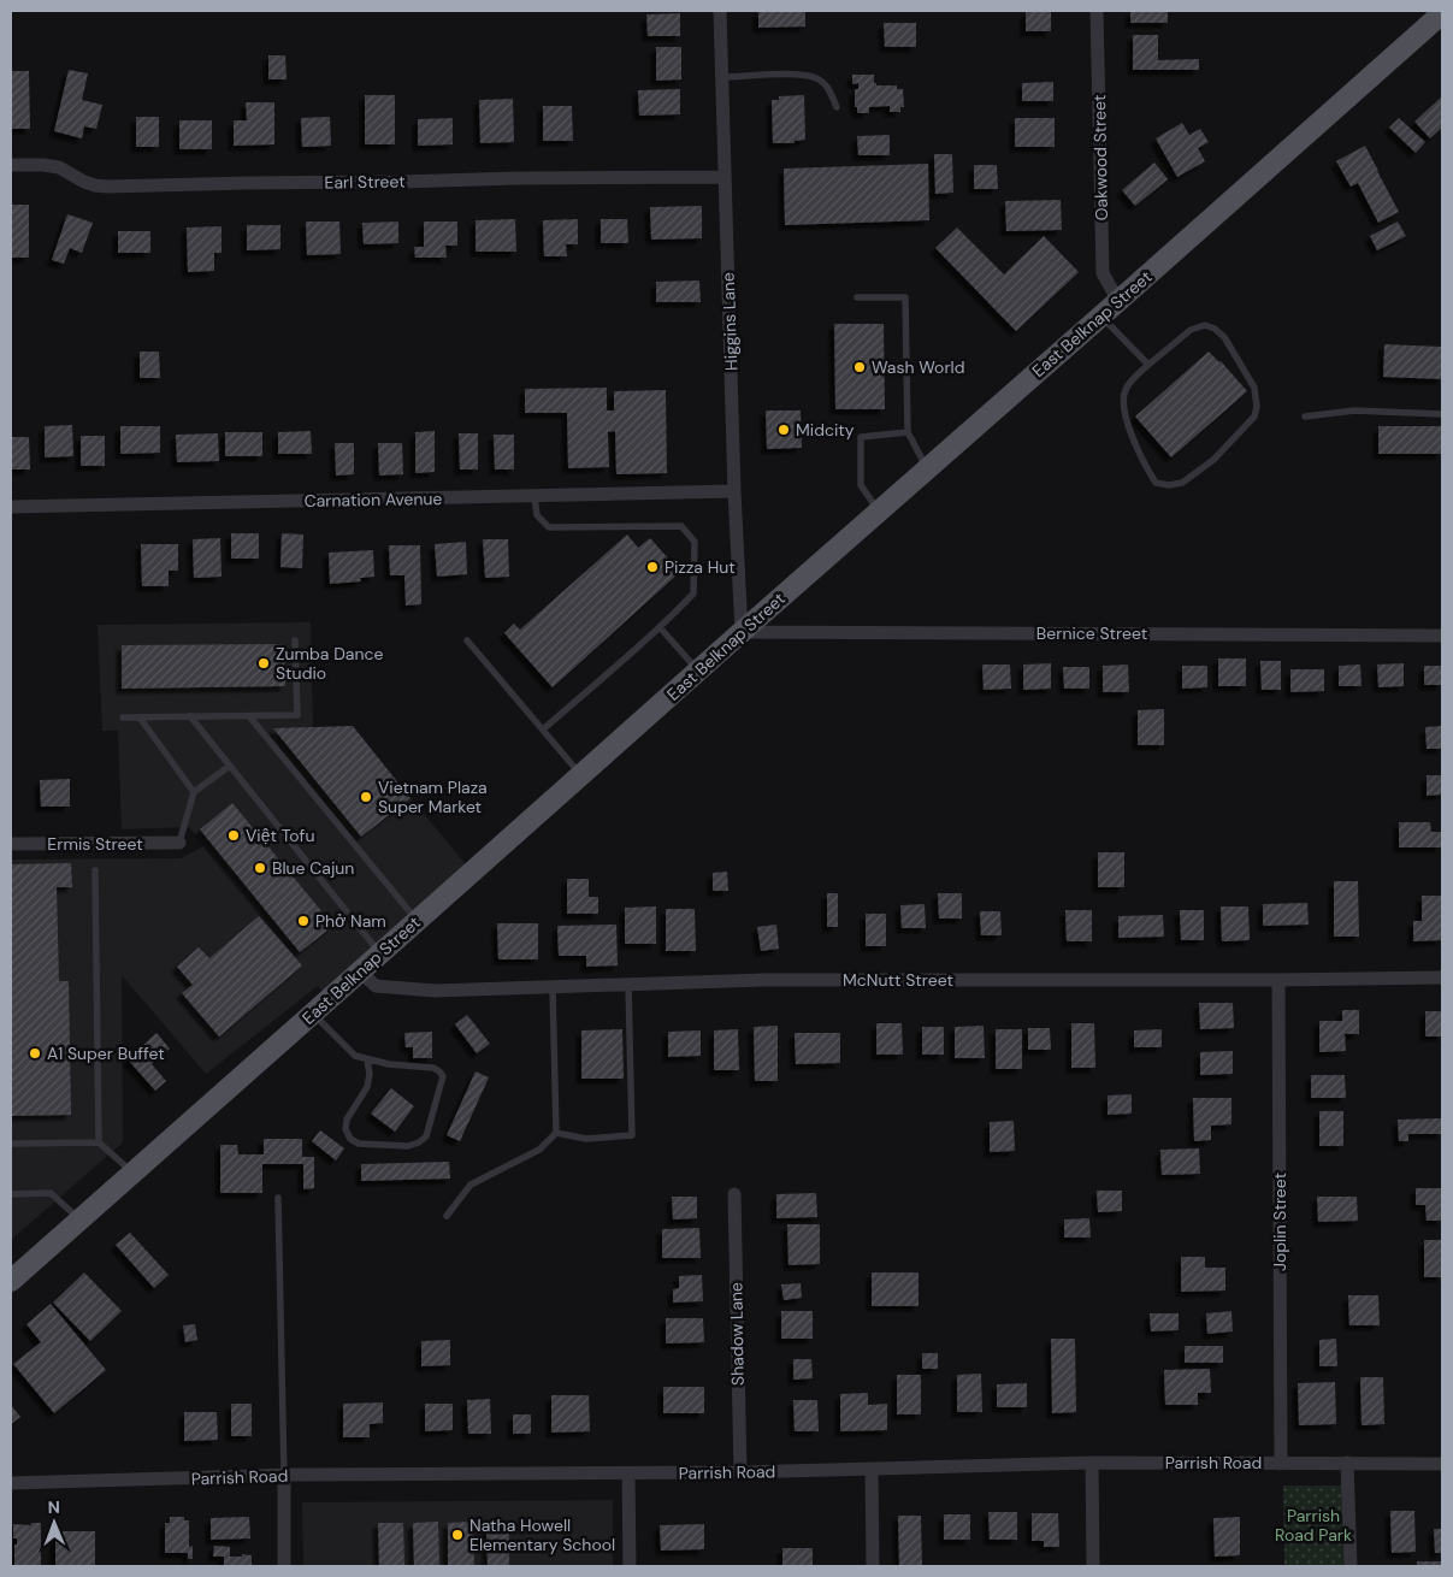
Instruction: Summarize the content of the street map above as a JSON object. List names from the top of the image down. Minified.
{"streets":{"main road":["East Belknap Street"],"street":["Oakwood Street","Earl Street","Higgins Lane","Carnation Avenue","Bernice Street","Ermis Street","McNutt Street","Joplin Street","Shadow Lane","Parrish Road"]},"crossings":[["Oakwood Street","East Belknap Street"],["Earl Street","Higgins Lane"],["Higgins Lane","East Belknap Street"],["Higgins Lane","Carnation Avenue"],["Higgins Lane","Bernice Street"],["East Belknap Street","Bernice Street"],["East Belknap Street","McNutt Street"],["McNutt Street","Joplin Street"],["Joplin Street","Parrish Road"],["Shadow Lane","Parrish Road"]],"parks":["Parrish Road Park"],"places":["Wash World","Midcity","Pizza Hut","Zumba Dance Studio","Vietnam Plaza Super Market","Việt Tofu","Blue Cajun","Phở Nam","A1 Super Buffet","Natha Howell Elementary School"],"north":"top"}
